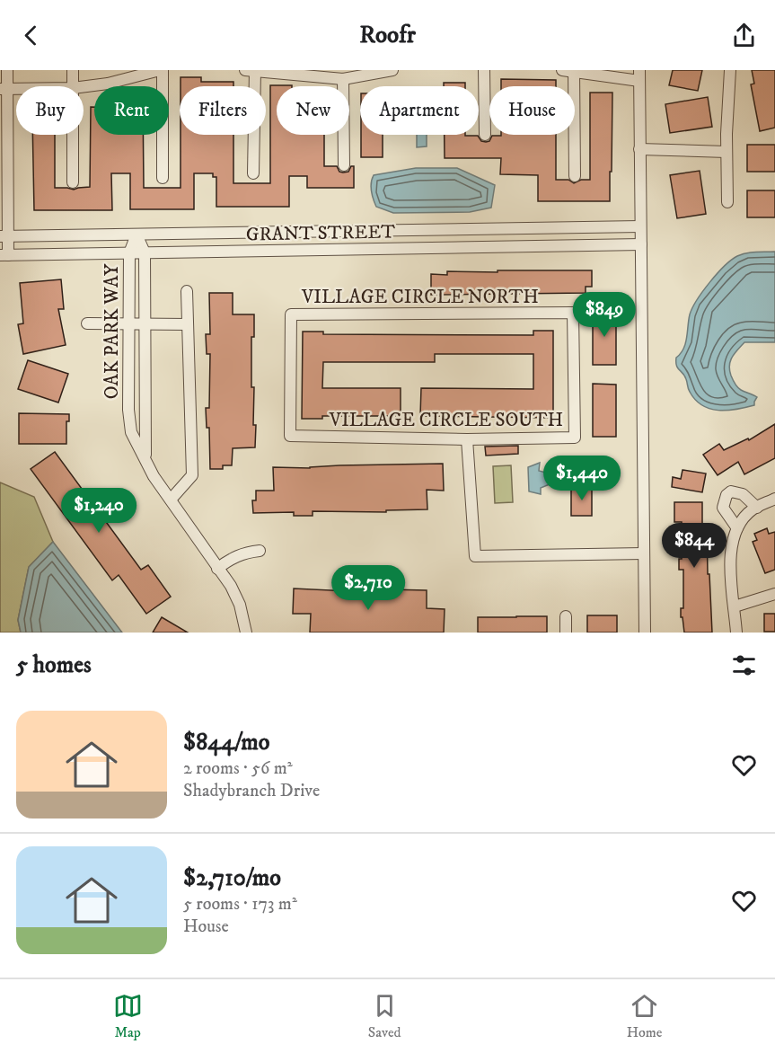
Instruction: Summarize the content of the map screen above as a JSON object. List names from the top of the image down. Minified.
{"streets":{"street":["GRANT STREET","VILLAGE CIRCLE NORTH","OAK PARK WAY","VILLAGE CIRCLE SOUTH"]},"crossings":[["GRANT STREET","OAK PARK WAY"],["VILLAGE CIRCLE NORTH","VILLAGE CIRCLE SOUTH"]],"page":{"header":"Roofr","chip":["Buy","Rent","Filters","New","Apartment","House"],"price":["$849","$1,440","$1,240","$844","$2,710"],"heading":"5 homes","list":[{"name":"$844/mo","note":"2 rooms · 56 m² · Shadybranch Drive"},{"name":"$2,710/mo","note":"5 rooms · 173 m² · House"}],"tabs":["Map","Saved","Home"]}}
